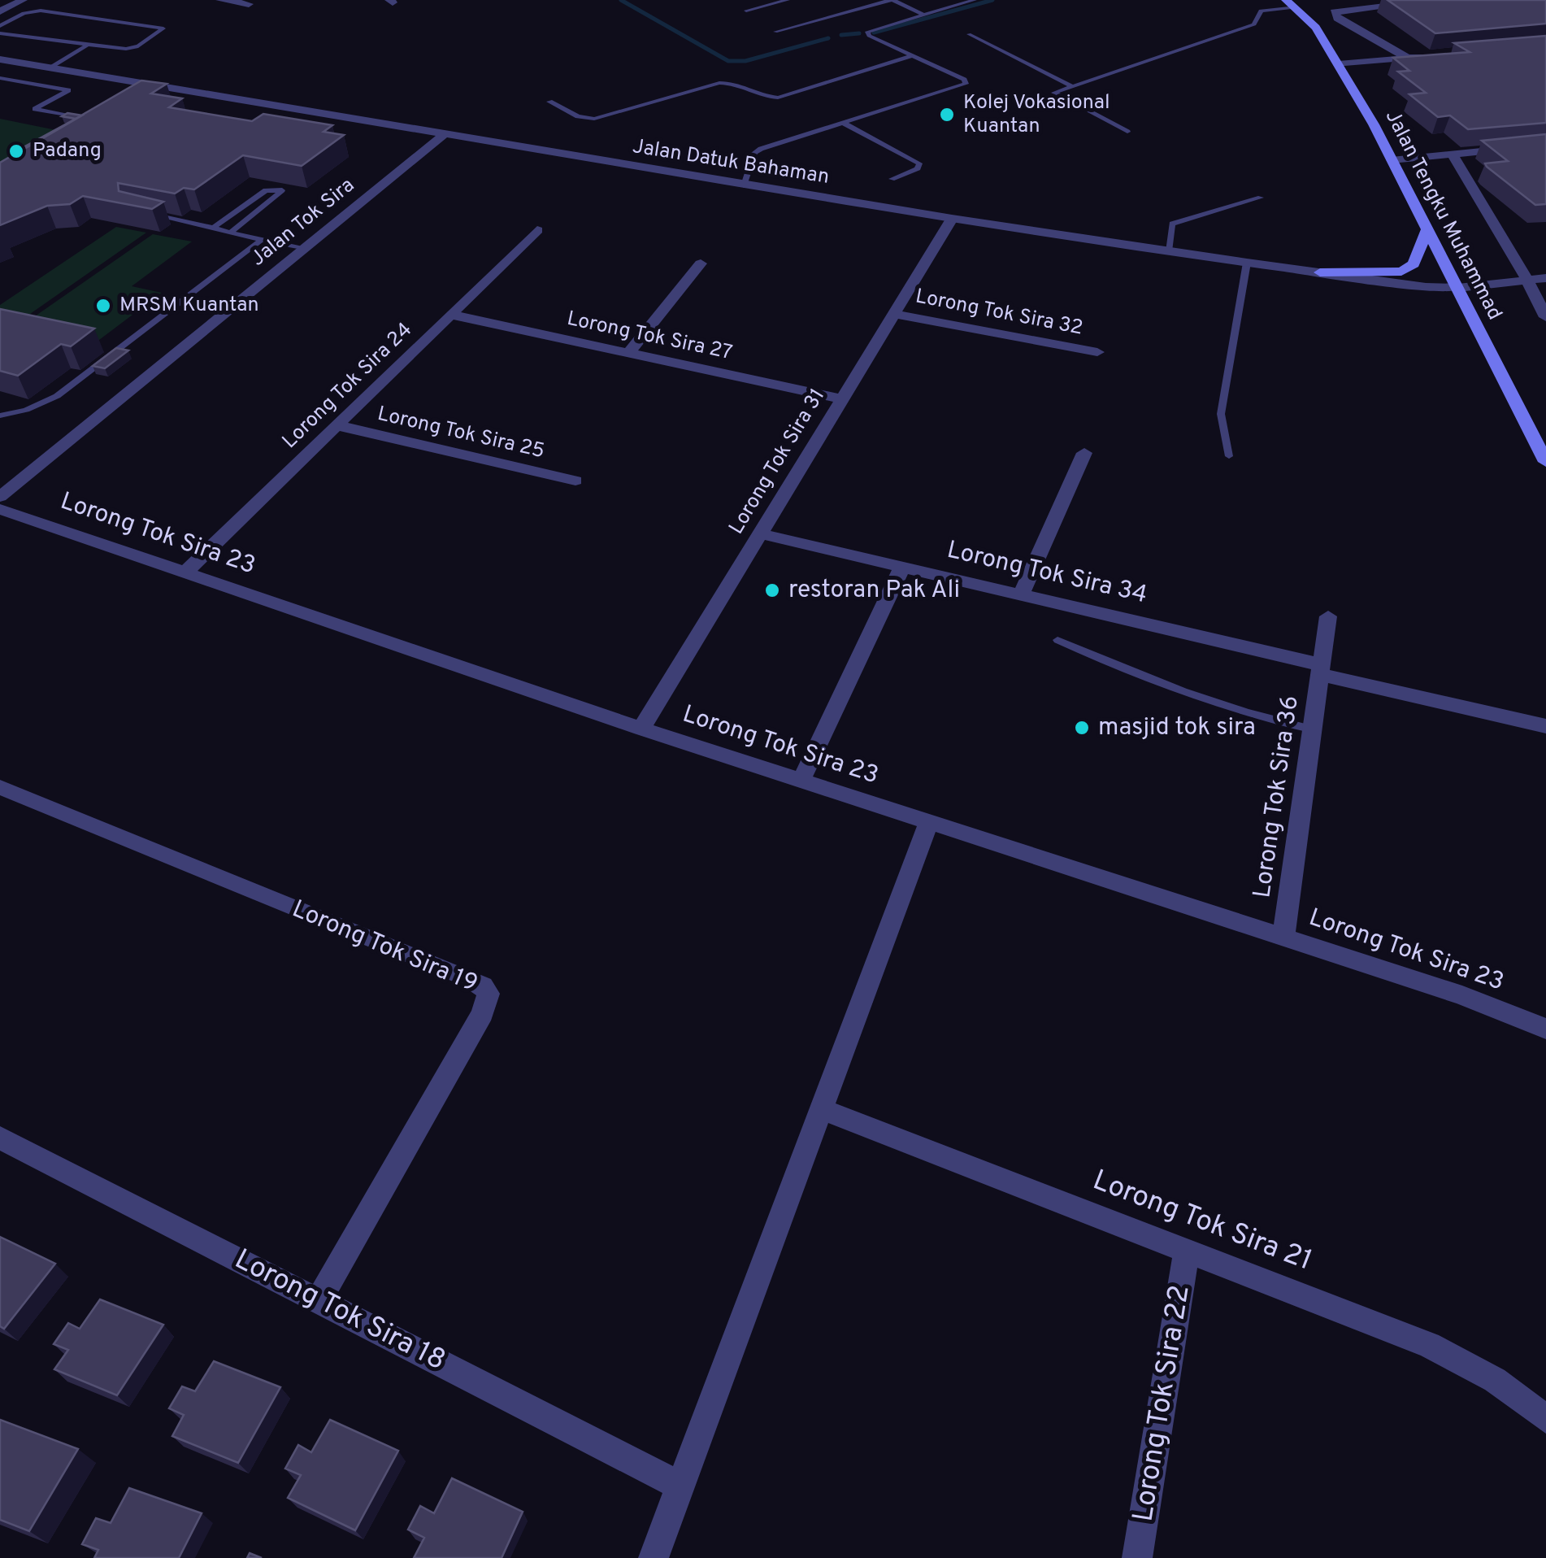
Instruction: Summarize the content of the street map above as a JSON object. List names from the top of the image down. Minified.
{"streets":{"main road":["Jalan Tengku Muhammad"],"street":["Jalan Datuk Bahaman","Jalan Tok Sira","Lorong Tok Sira 32","Lorong Tok Sira 27","Lorong Tok Sira 24","Lorong Tok Sira 25","Lorong Tok Sira 31","Lorong Tok Sira 23","Lorong Tok Sira 34","Lorong Tok Sira 36","Lorong Tok Sira 19","Lorong Tok Sira 21","Lorong Tok Sira 18","Lorong Tok Sira 22"]},"crossings":[["Jalan Datuk Bahaman","Jalan Tengku Muhammad"],["Jalan Datuk Bahaman","Jalan Tok Sira"],["Jalan Datuk Bahaman","Lorong Tok Sira 31"],["Lorong Tok Sira 32","Lorong Tok Sira 31"],["Lorong Tok Sira 27","Lorong Tok Sira 24"],["Lorong Tok Sira 27","Lorong Tok Sira 31"],["Lorong Tok Sira 24","Lorong Tok Sira 25"],["Lorong Tok Sira 24","Lorong Tok Sira 23"],["Lorong Tok Sira 31","Lorong Tok Sira 23"],["Lorong Tok Sira 31","Lorong Tok Sira 34"],["Lorong Tok Sira 23","Lorong Tok Sira 36"],["Lorong Tok Sira 34","Lorong Tok Sira 36"],["Lorong Tok Sira 19","Lorong Tok Sira 18"],["Lorong Tok Sira 21","Lorong Tok Sira 22"]],"places":["Kolej Vokasional Kuantan","Padang","MRSM Kuantan","restoran Pak Ali","masjid tok sira"]}
